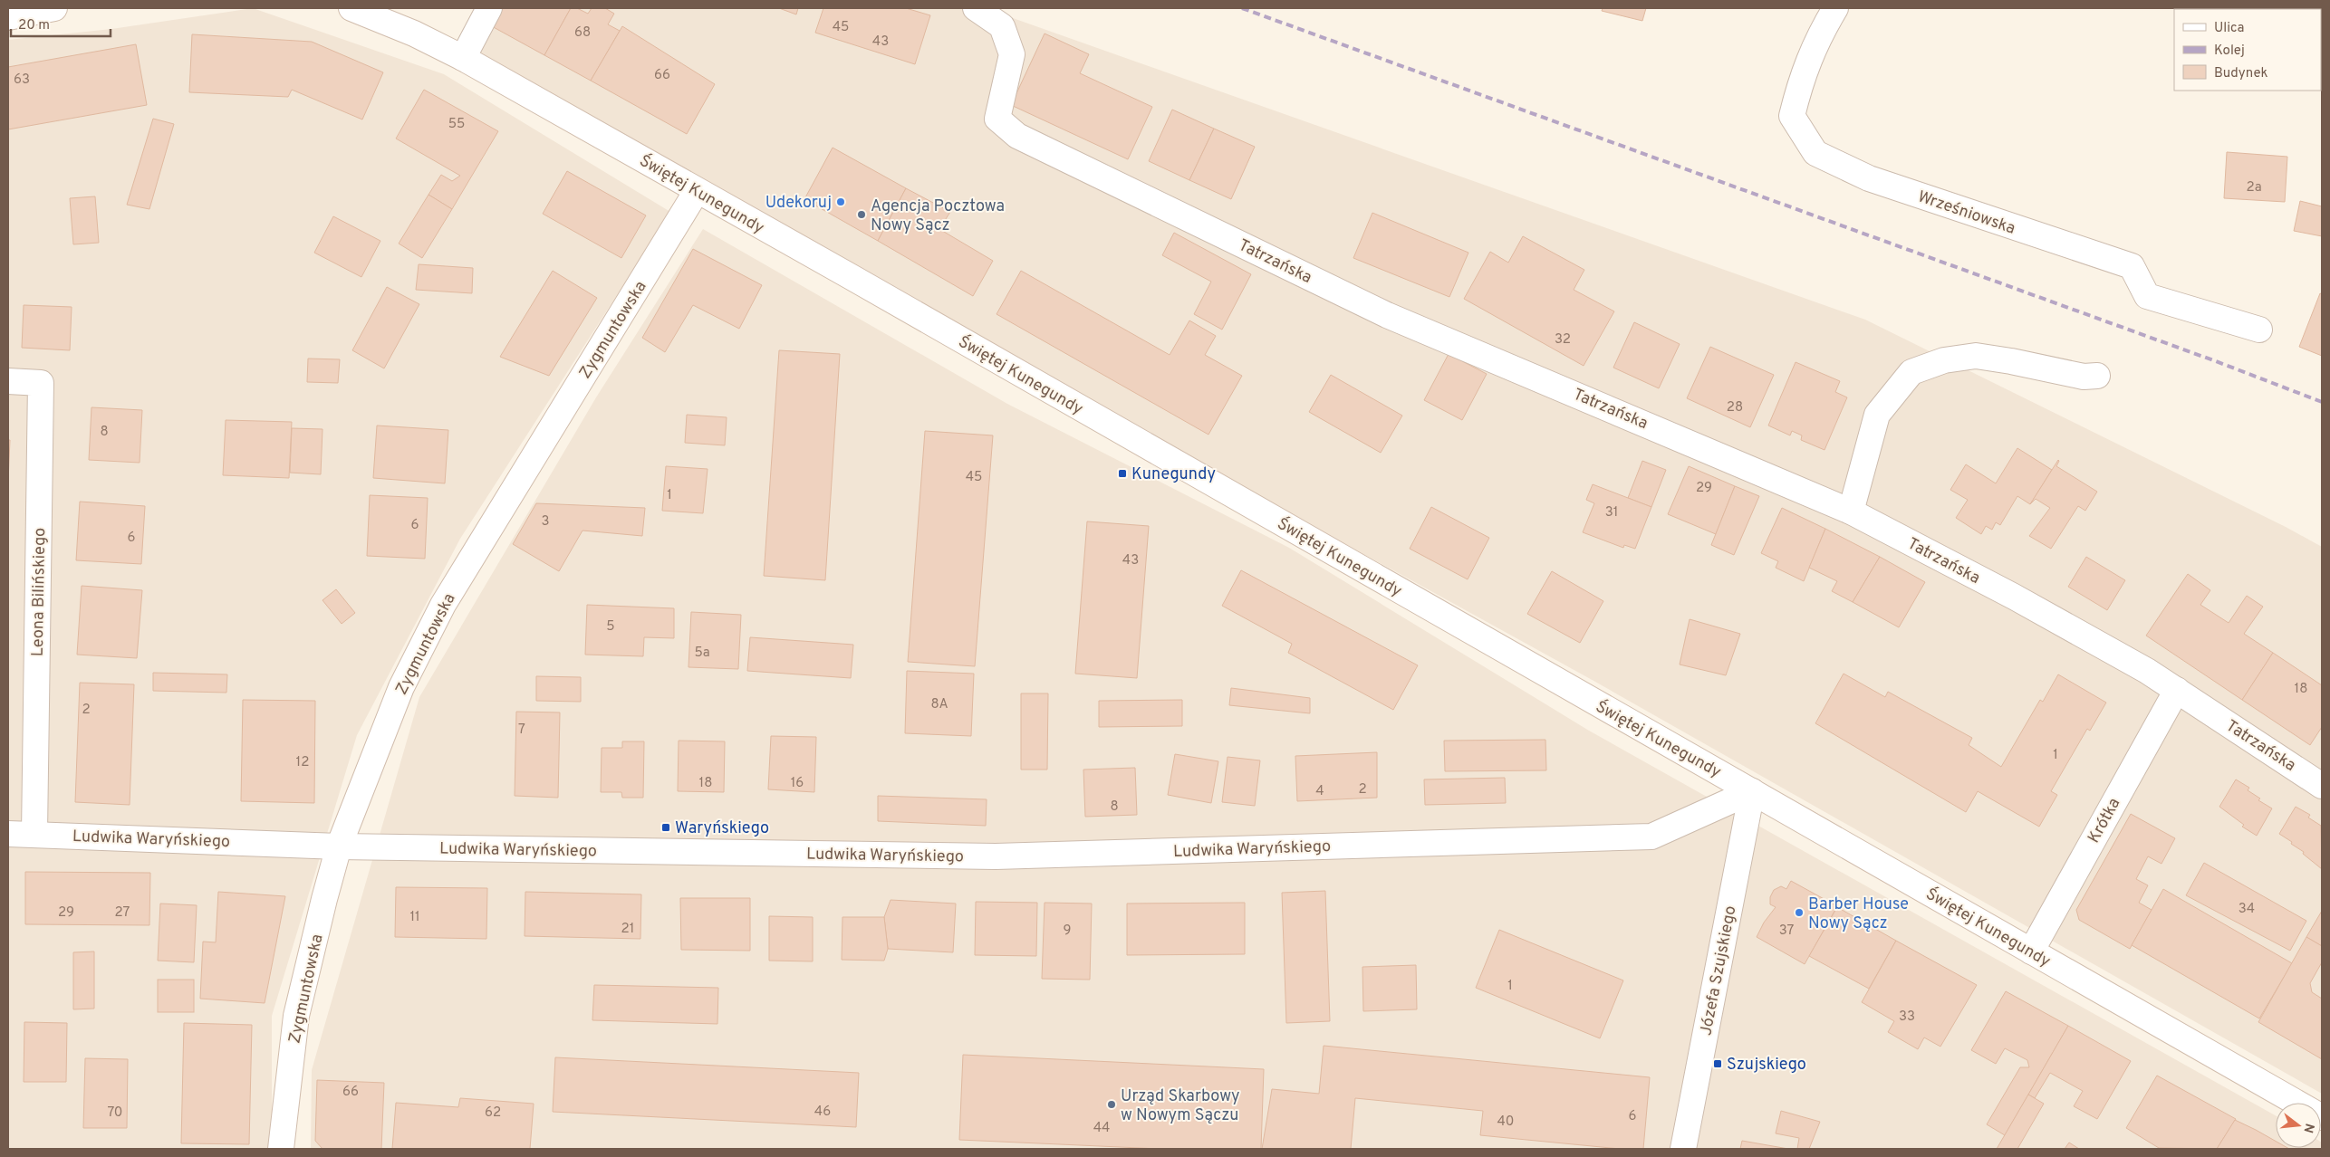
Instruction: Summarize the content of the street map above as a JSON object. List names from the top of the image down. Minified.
{"streets":{"street":["Świętej Kunegundy","Wrześniowska","Tatrzańska","Zygmuntowska","Leona Bilińskiego","Krótka","Ludwika Waryńskiego","Józefa Szujskiego"]},"crossings":[["Świętej Kunegundy","Zygmuntowska"],["Świętej Kunegundy","Krótka"],["Świętej Kunegundy","Ludwika Waryńskiego"],["Świętej Kunegundy","Józefa Szujskiego"],["Tatrzańska","Krótka"],["Zygmuntowska","Ludwika Waryńskiego"],["Leona Bilińskiego","Ludwika Waryńskiego"],["Ludwika Waryńskiego","Józefa Szujskiego"]],"places":{"other":["Udekoruj","Agencja Pocztowa Nowy Sącz","Barber House Nowy Sącz","Urząd Skarbowy w Nowym Sączu"],"transit":["Kunegundy","Waryńskiego","Szujskiego"]},"house_numbers":["45","68","43","66","63","55","2a","32","28","8","45","29","1","31","3","6","6","43","5","5a","18","8A","2","7","1","12","18","16","2","4","8","34","29","27","11","21","9","37","1","33","66","46","70","62","6","40","44"],"legend":["Ulica","Kolej","Budynek"],"scale_bar":"20 m","north":"right"}
